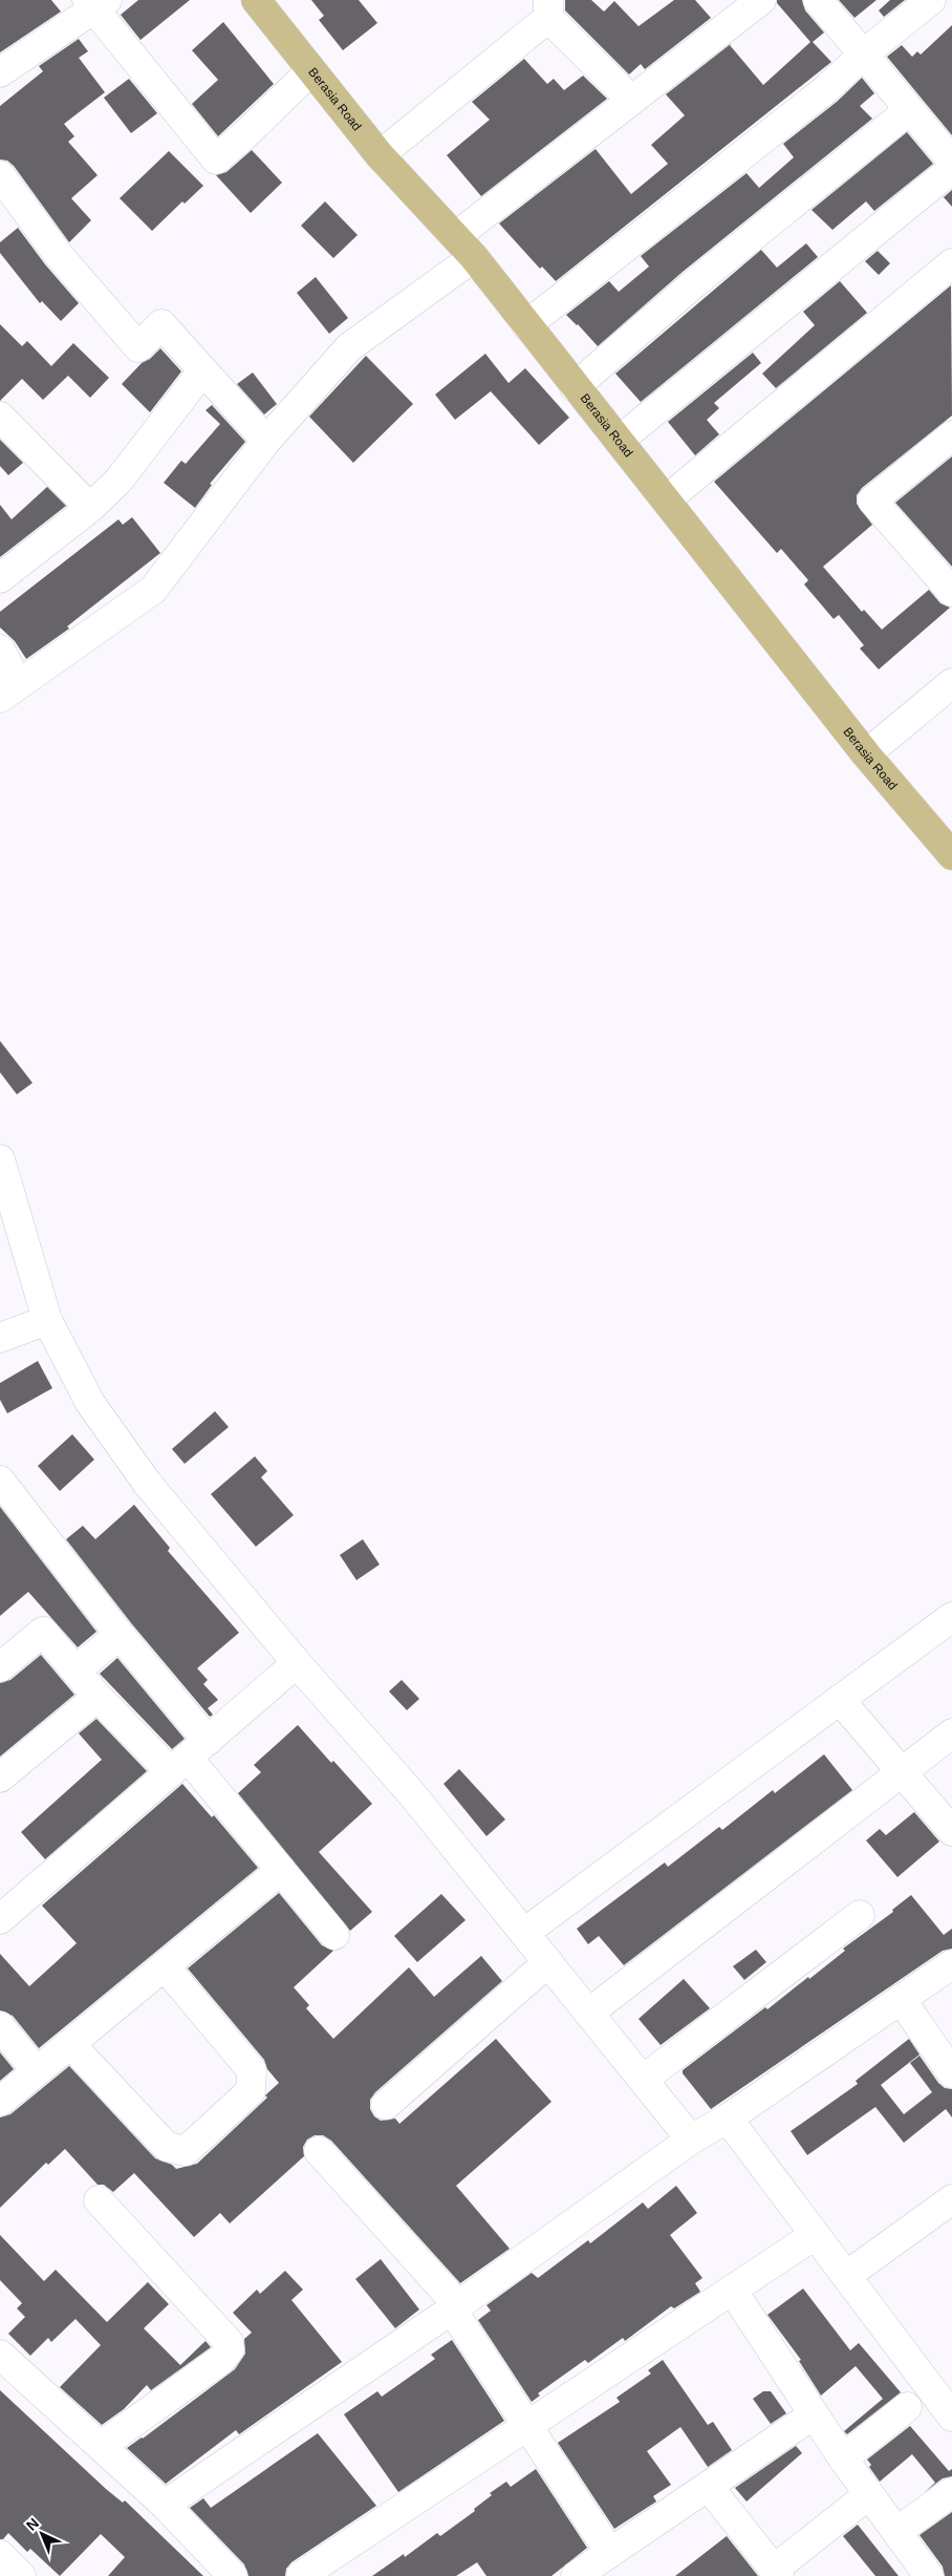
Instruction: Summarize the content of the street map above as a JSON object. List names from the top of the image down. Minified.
{"streets":{"main road":["Berasia Road"]},"north":"top left"}
